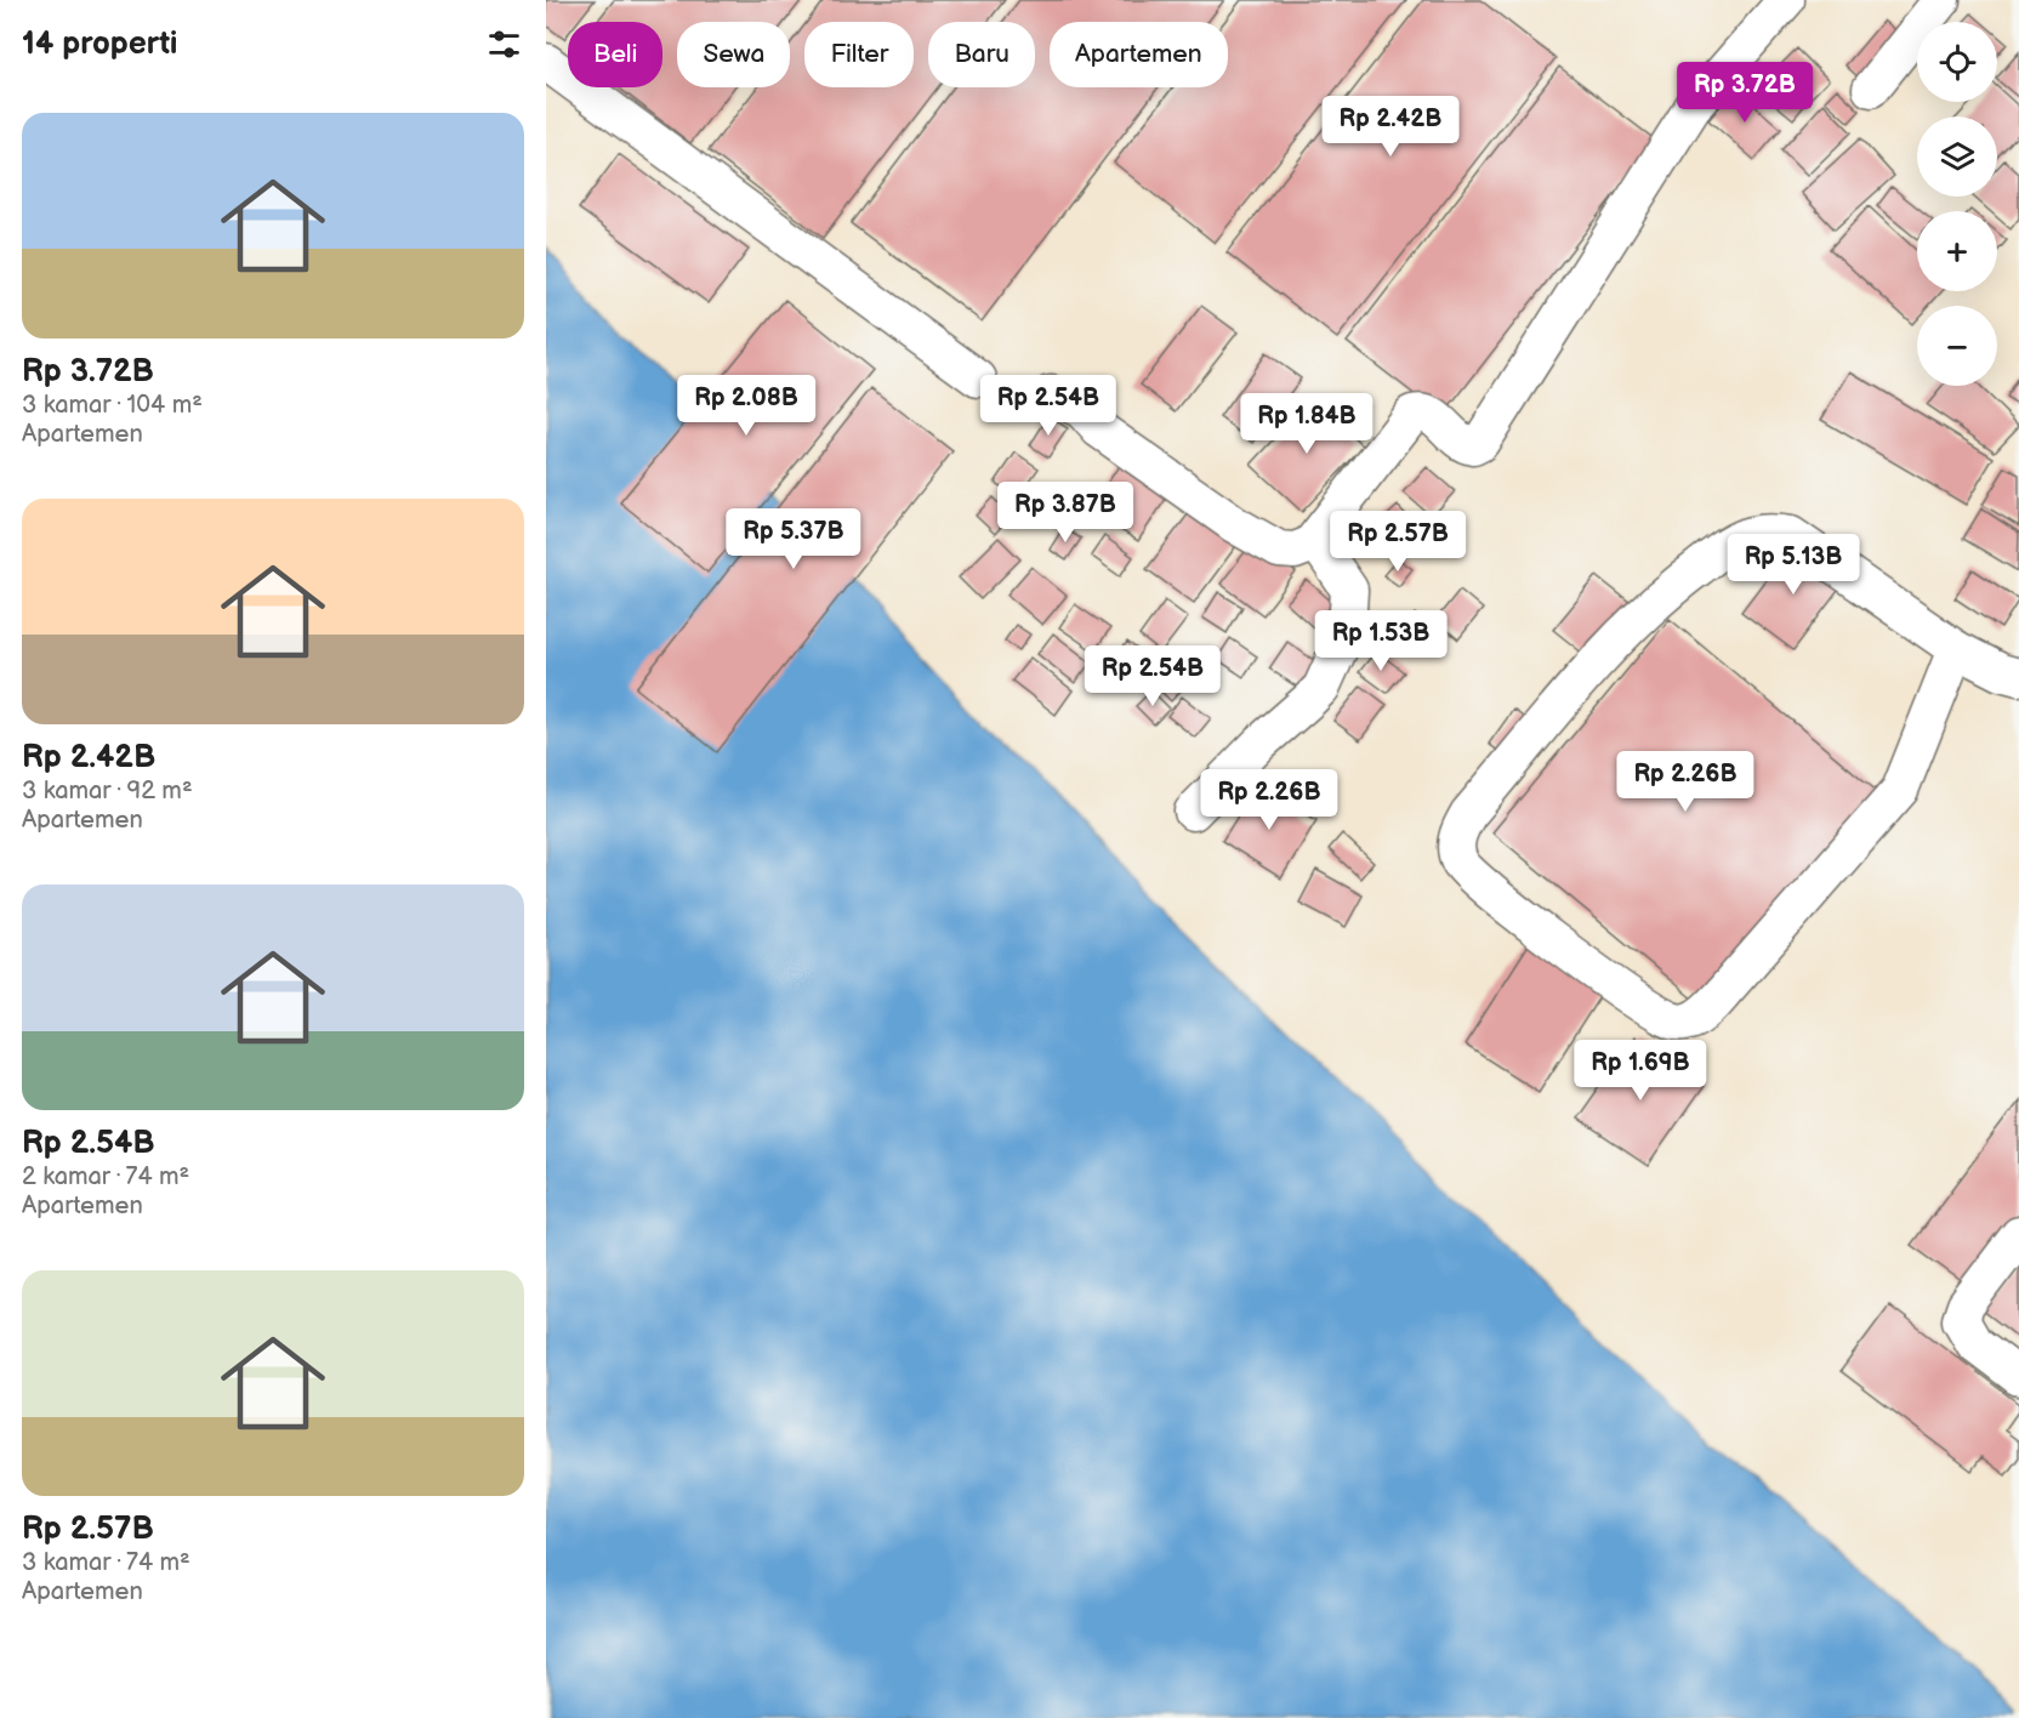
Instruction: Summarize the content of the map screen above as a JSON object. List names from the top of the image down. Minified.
{"page":{"heading":"14 properti","map_buttons":["+","−"],"chip":["Beli","Sewa","Filter","Baru","Apartemen"],"price":["Rp 3.72B","Rp 2.42B","Rp 2.08B","Rp 2.54B","Rp 1.84B","Rp 3.87B","Rp 5.37B","Rp 2.57B","Rp 5.13B","Rp 1.53B","Rp 2.54B","Rp 2.26B","Rp 2.26B","Rp 1.69B"],"list":[{"name":"Rp 3.72B","note":"3 kamar · 104 m² · Apartemen"},{"name":"Rp 2.42B","note":"3 kamar · 92 m² · Apartemen"},{"name":"Rp 2.54B","note":"2 kamar · 74 m² · Apartemen"},{"name":"Rp 2.57B","note":"3 kamar · 74 m² · Apartemen"}]}}
